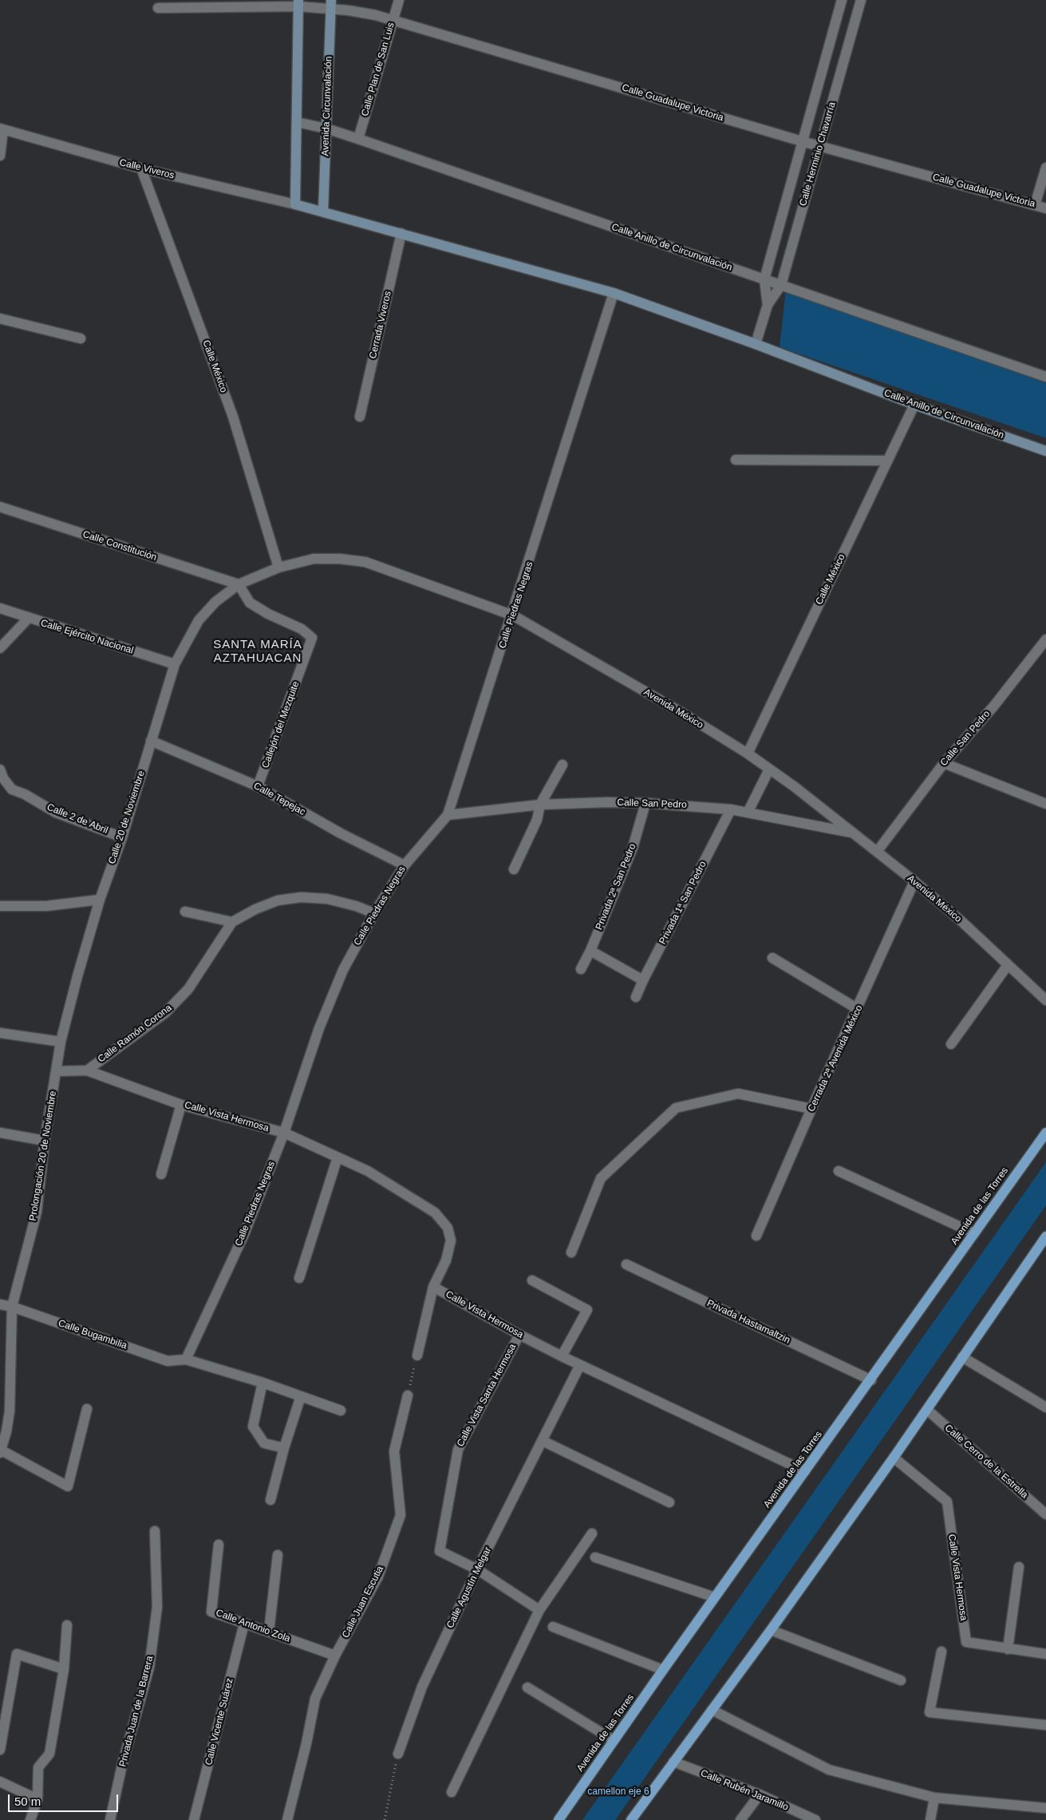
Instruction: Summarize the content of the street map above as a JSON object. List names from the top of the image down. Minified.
{"streets":{"main road":["Avenida de las Torres"],"street":["Calle Plan de San Luis","Calle Guadalupe Victoria","Avenida Circunvalación","Calle Herminio Chavarría","Calle Viveros","Calle Anillo de Circunvalación","Cerrada Viveros","Calle México","Calle Constitución","Calle Piedras Negras","Calle Ejército Nacional","Avenida México","Callejón del Mezquite","Calle San Pedro","Calle Tepejac","Calle 20 de Noviembre","Calle 2 de Abril","Privada 2ª San Pedro","Privada 1ª San Pedro","Calle Ramón Corona","Cerrada 2ª Avenida México","Calle Vista Hermosa","Prolongación 20 de Noviembre","Privada Hastamaltzin","Calle Bugambilia","Calle Vista Santa Hermosa","Calle Cerro de la Estrella","Calle Agustín Melgar","Calle Juan Escutia","Calle Antonio Zola","Privada Juan de la Barrera","Calle Vicente Suárez","Calle Rubén Jaramillo"]},"crossings":[["Calle Plan de San Luis","Calle Guadalupe Victoria"],["Calle Plan de San Luis","Calle Anillo de Circunvalación"],["Calle Guadalupe Victoria","Avenida Circunvalación"],["Calle Guadalupe Victoria","Calle Herminio Chavarría"],["Avenida Circunvalación","Calle Anillo de Circunvalación"],["Calle Herminio Chavarría","Calle Anillo de Circunvalación"],["Calle Viveros","Calle Anillo de Circunvalación"],["Calle Viveros","Calle México"],["Calle Anillo de Circunvalación","Cerrada Viveros"],["Calle Anillo de Circunvalación","Calle México"],["Calle Anillo de Circunvalación","Calle Piedras Negras"],["Calle México","Avenida México"],["Calle Constitución","Avenida México"],["Calle Constitución","Callejón del Mezquite"],["Calle Constitución","Calle 20 de Noviembre"],["Calle Piedras Negras","Avenida México"],["Calle Piedras Negras","Calle San Pedro"],["Calle Piedras Negras","Calle Tepejac"],["Calle Piedras Negras","Calle Ramón Corona"],["Calle Piedras Negras","Calle Vista Hermosa"],["Calle Piedras Negras","Calle Bugambilia"],["Calle Ejército Nacional","Calle 20 de Noviembre"],["Avenida México","Callejón del Mezquite"],["Avenida México","Calle San Pedro"],["Avenida México","Calle 20 de Noviembre"],["Avenida México","Cerrada 2ª Avenida México"],["Callejón del Mezquite","Calle Tepejac"],["Callejón del Mezquite","Calle 20 de Noviembre"],["Calle San Pedro","Privada 2ª San Pedro"],["Calle San Pedro","Privada 1ª San Pedro"],["Calle Tepejac","Calle 20 de Noviembre"],["Calle 20 de Noviembre","Calle 2 de Abril"],["Calle 20 de Noviembre","Calle Vista Hermosa"],["Calle 20 de Noviembre","Prolongación 20 de Noviembre"],["Calle Ramón Corona","Calle Vista Hermosa"],["Calle Vista Hermosa","Prolongación 20 de Noviembre"],["Calle Vista Hermosa","Avenida de las Torres"],["Calle Vista Hermosa","Calle Vista Santa Hermosa"],["Calle Vista Hermosa","Calle Agustín Melgar"],["Prolongación 20 de Noviembre","Calle Bugambilia"],["Avenida de las Torres","Privada Hastamaltzin"],["Calle Vista Santa Hermosa","Calle Agustín Melgar"],["Calle Juan Escutia","Calle Antonio Zola"],["Calle Antonio Zola","Calle Vicente Suárez"]],"districts":["SANTA MARÍA AZTAHUACAN"],"parks":["camellon eje 6"],"scale_bar":"50 m"}
